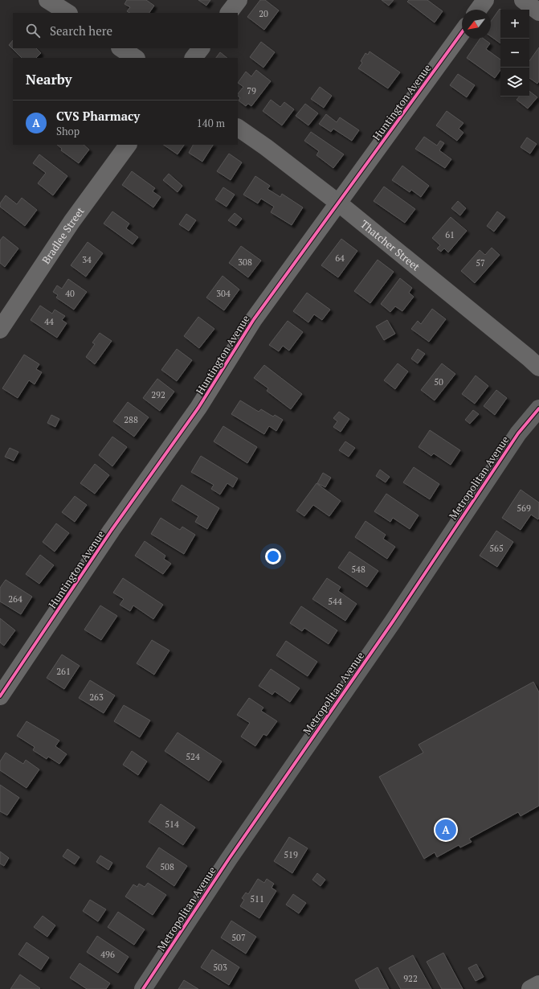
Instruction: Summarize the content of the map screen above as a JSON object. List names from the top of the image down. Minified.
{"streets":{"street":["Huntington Avenue","Bradlee Street","Thatcher Street","Metropolitan Avenue"]},"crossings":[["Huntington Avenue","Thatcher Street"]],"house_numbers":["20","79","61","64","34","308","57","40","304","44","50","292","288","569","565","548","264","544","261","263","524","514","519","508","511","507","496","503","922"],"north":"bottom left","page":{"map_buttons":["+","−"],"search":"Search here","heading":"Nearby","list":[{"mark":"A","name":"CVS Pharmacy","note":"Shop","value":"140 m"}],"pins":"A"}}
